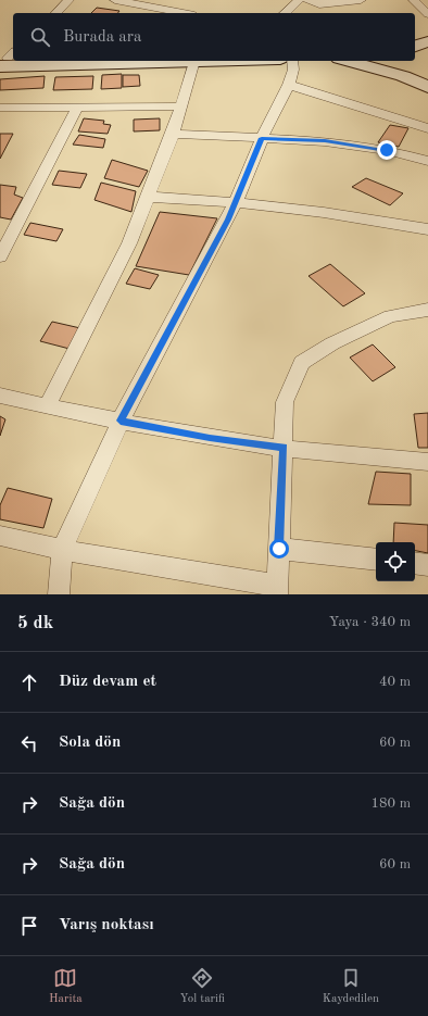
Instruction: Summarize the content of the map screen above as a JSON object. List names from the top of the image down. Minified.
{"page":{"search":"Burada ara","heading":["5 dk","Yaya · 340 m"],"list":[["Düz devam et","40 m"],["Sola dön","60 m"],["Sağa dön","180 m"],["Sağa dön","60 m"],"Varış noktası"],"nav":["Harita","Yol tarifi","Kaydedilen"]}}
